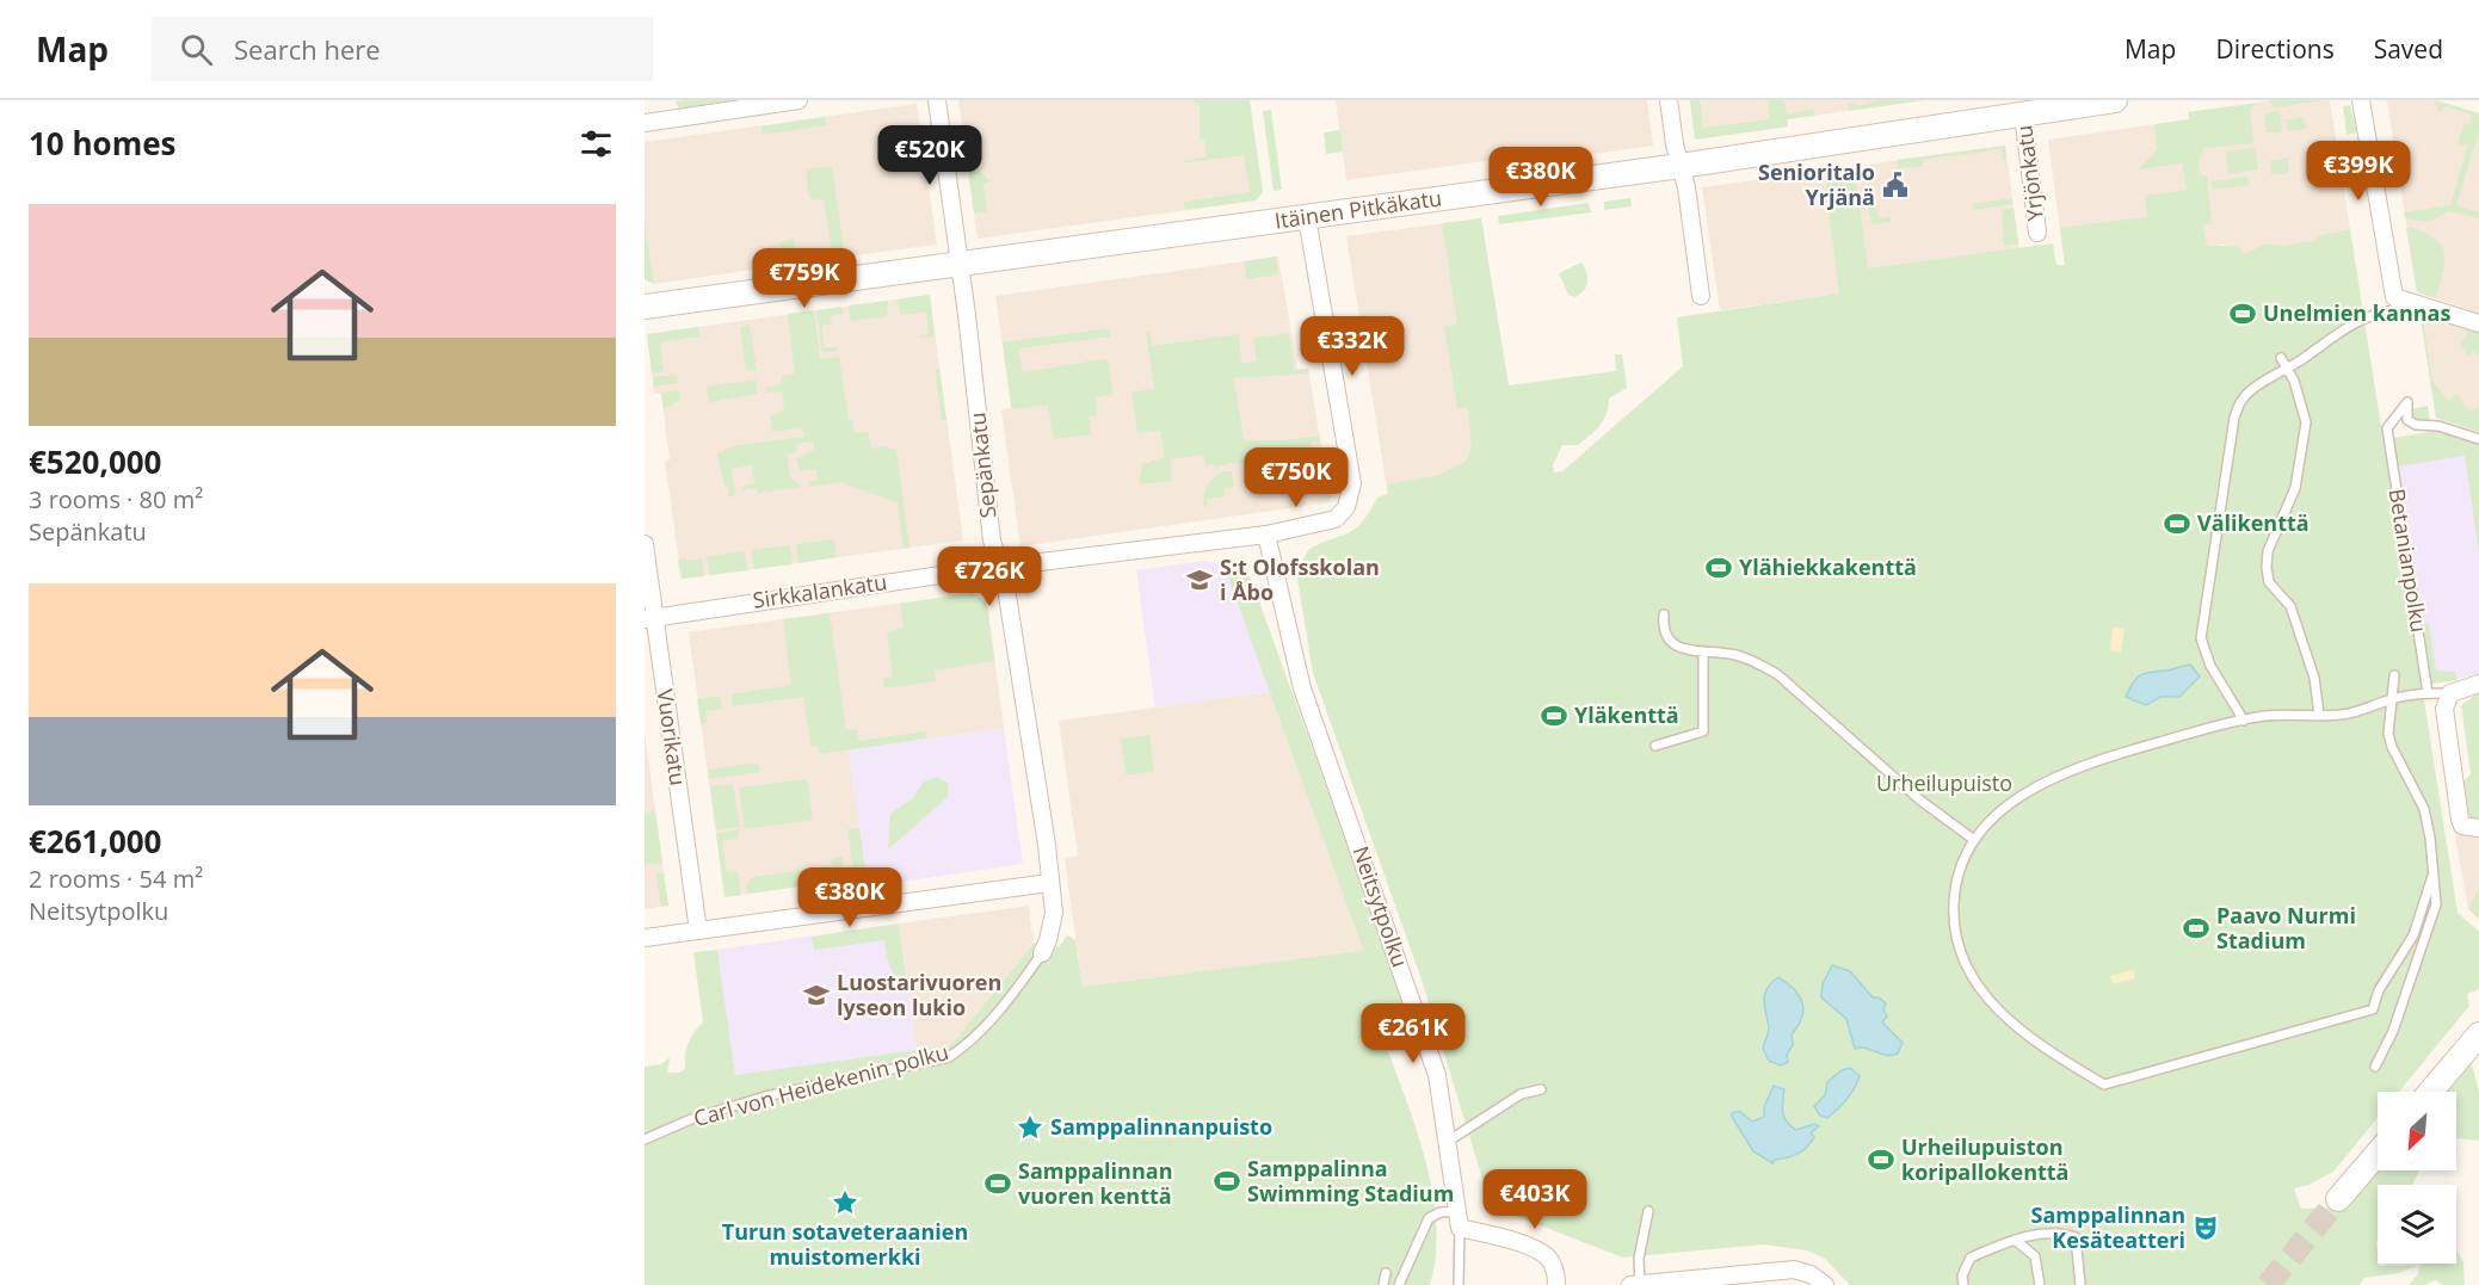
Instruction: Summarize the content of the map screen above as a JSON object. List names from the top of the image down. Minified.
{"streets":{"main road":["Itäinen Pitkäkatu"],"street":["Yrjönkatu","Sepänkatu","Sirkkalankatu","Vuorikatu","Neitsytpolku"],"lane":["Betanianpolku","Carl von Heidekenin polku"]},"crossings":[["Yrjönkatu","Itäinen Pitkäkatu"],["Itäinen Pitkäkatu","Sepänkatu"],["Itäinen Pitkäkatu","Sirkkalankatu"],["Sepänkatu","Sirkkalankatu"],["Sepänkatu","Carl von Heidekenin polku"],["Sirkkalankatu","Vuorikatu"],["Sirkkalankatu","Neitsytpolku"]],"parks":["Urheilupuisto"],"places":{"public building":["Senioritalo Yrjänä"],"sports":["Unelmien kannas","Välikenttä","Ylähiekkakenttä","Yläkenttä","Paavo Nurmi Stadium","Urheilupuiston koripallokenttä","Samppalinna Swimming Stadium","Samppalinnan vuoren kenttä"],"school or university":["S:t Olofsskolan i Åbo","Luostarivuoren lyseon lukio"],"place":["Samppalinnanpuisto","Turun sotaveteraanien muistomerkki"],"theatre":["Samppalinnan Kesäteatteri"]},"north":"bottom left","page":{"header":"Map","search":"Search here","nav":["Map","Directions","Saved"],"heading":"10 homes","price":["€520K","€399K","€380K","€759K","€332K","€750K","€726K","€380K","€261K","€403K"],"list":[{"name":"€520,000","note":"3 rooms · 80 m² · Sepänkatu"},{"name":"€261,000","note":"2 rooms · 54 m² · Neitsytpolku"}]}}
